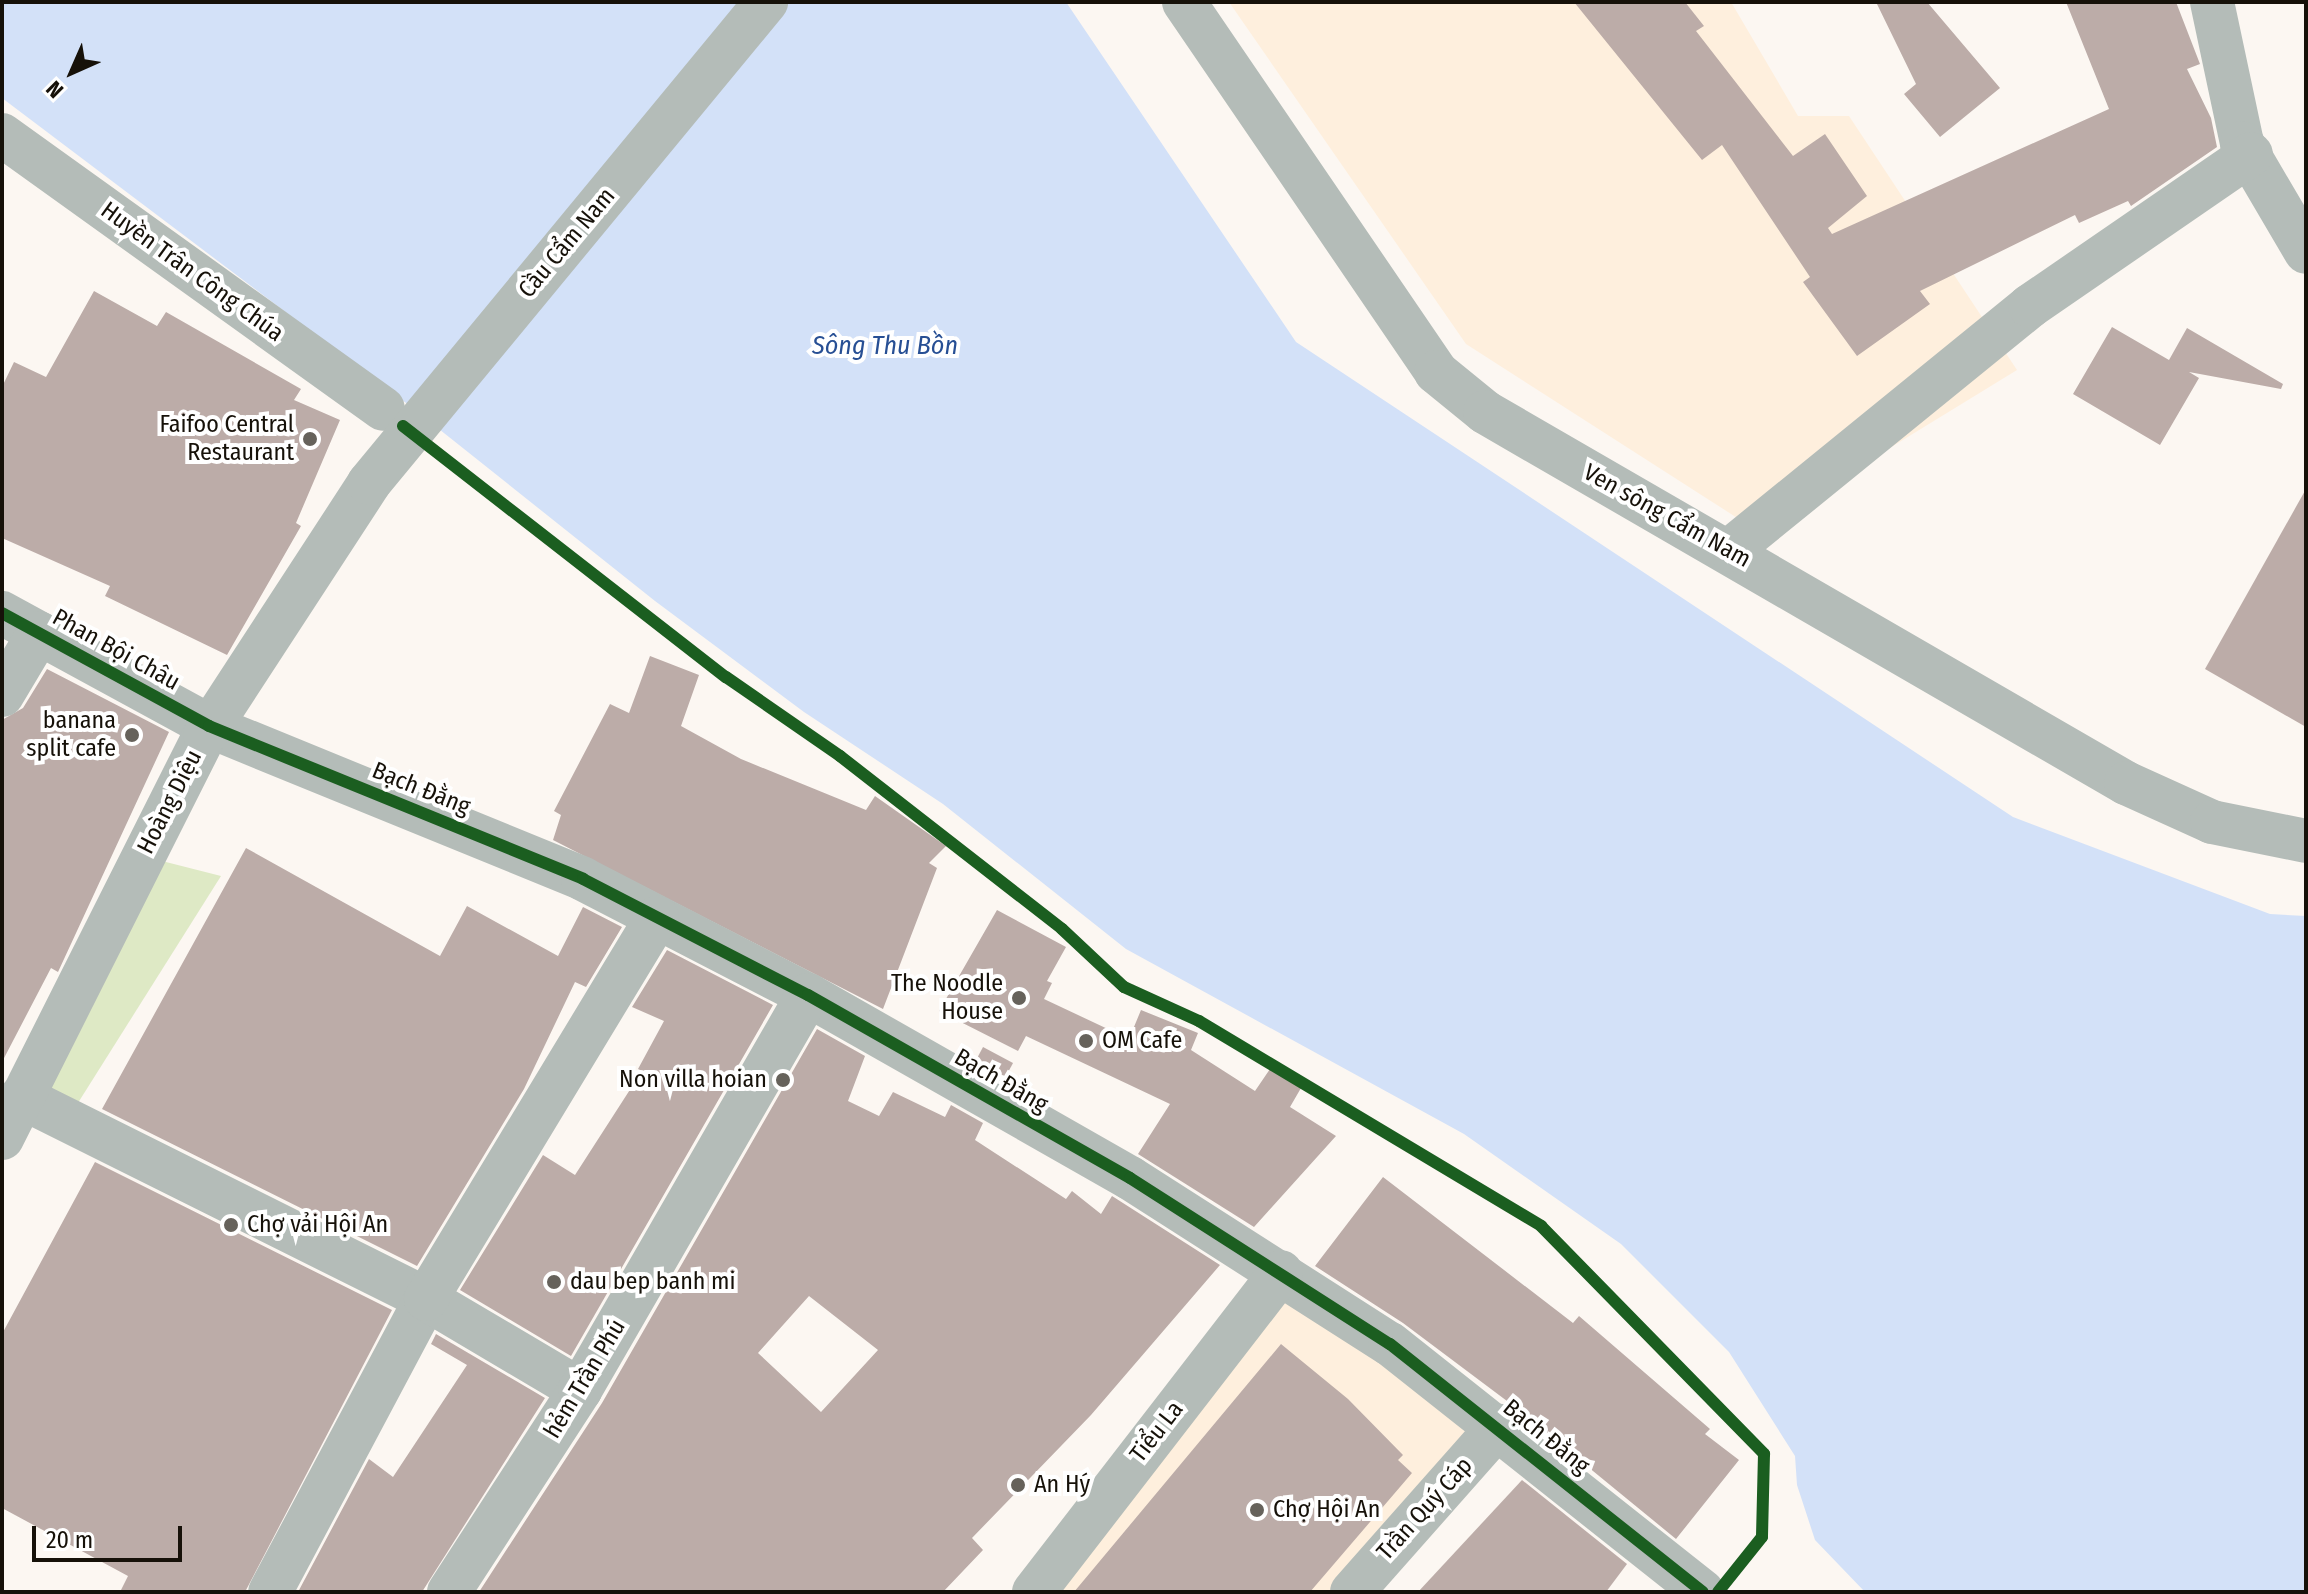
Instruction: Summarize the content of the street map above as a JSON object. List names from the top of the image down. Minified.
{"streets":{"street":["Cầu Cẩm Nam","Huyền Trân Công Chúa","Ven sông Cẩm Nam","Phan Bội Châu","Bạch Đằng","Hoàng Diệu","hẻm Trần Phú","Tiểu La","Trần Quý Cáp"]},"crossings":[["Cầu Cẩm Nam","Hoàng Diệu"],["Phan Bội Châu","Bạch Đằng"],["Phan Bội Châu","Hoàng Diệu"],["Bạch Đằng","Hoàng Diệu"],["Bạch Đằng","hẻm Trần Phú"],["Bạch Đằng","Tiểu La"],["Bạch Đằng","Trần Quý Cáp"]],"water":["Sông Thu Bồn"],"places":["Faifoo Central Restaurant","banana split cafe","The Noodle House","OM Cafe","Non villa hoian","Chợ vải Hội An","dau bep banh mi","An Hý","Chợ Hội An"],"scale_bar":"20 m","north":"bottom left"}
